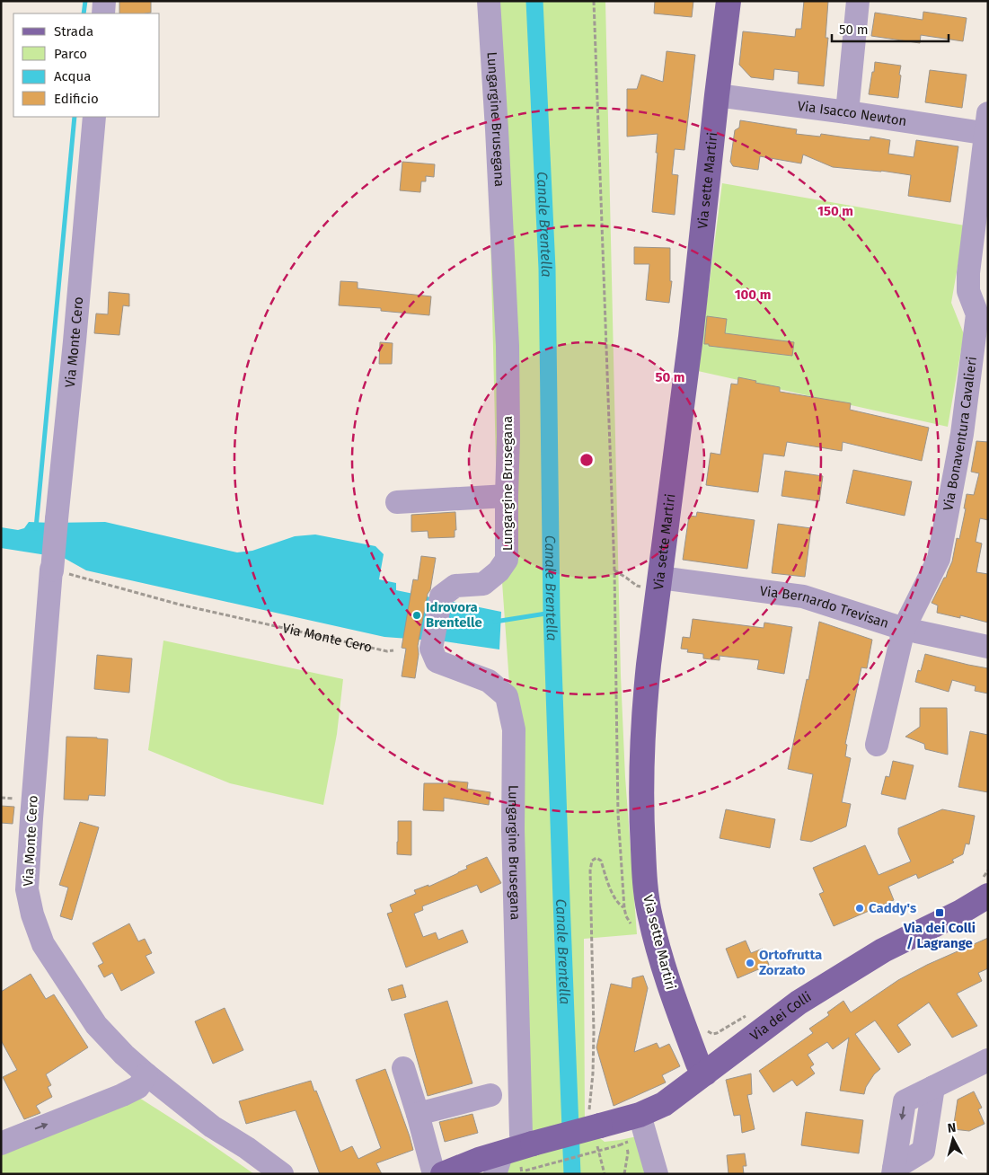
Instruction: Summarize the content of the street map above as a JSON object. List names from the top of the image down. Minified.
{"streets":{"main road":["Via sette Martiri","Via dei Colli"],"street":["Via Isacco Newton","Lungargine Brusegana","Via Monte Cero","Via Bonaventura Cavalieri","Via Bernardo Trevisan"]},"crossings":[["Via Isacco Newton","Via sette Martiri"],["Via Isacco Newton","Via Bonaventura Cavalieri"],["Lungargine Brusegana","Via dei Colli"],["Via sette Martiri","Via Bernardo Trevisan"],["Via sette Martiri","Via dei Colli"],["Via Bonaventura Cavalieri","Via Bernardo Trevisan"]],"water":["Canale Brentella"],"places":{"other":["Idrovora Brentelle","Caddy's","Ortofrutta Zorzato"],"transit":["Via dei Colli / Lagrange"]},"legend":["Strada","Parco","Acqua","Edificio"],"scale_bar":"50 m","north":"top","rings":["150 m","100 m","50 m"]}
